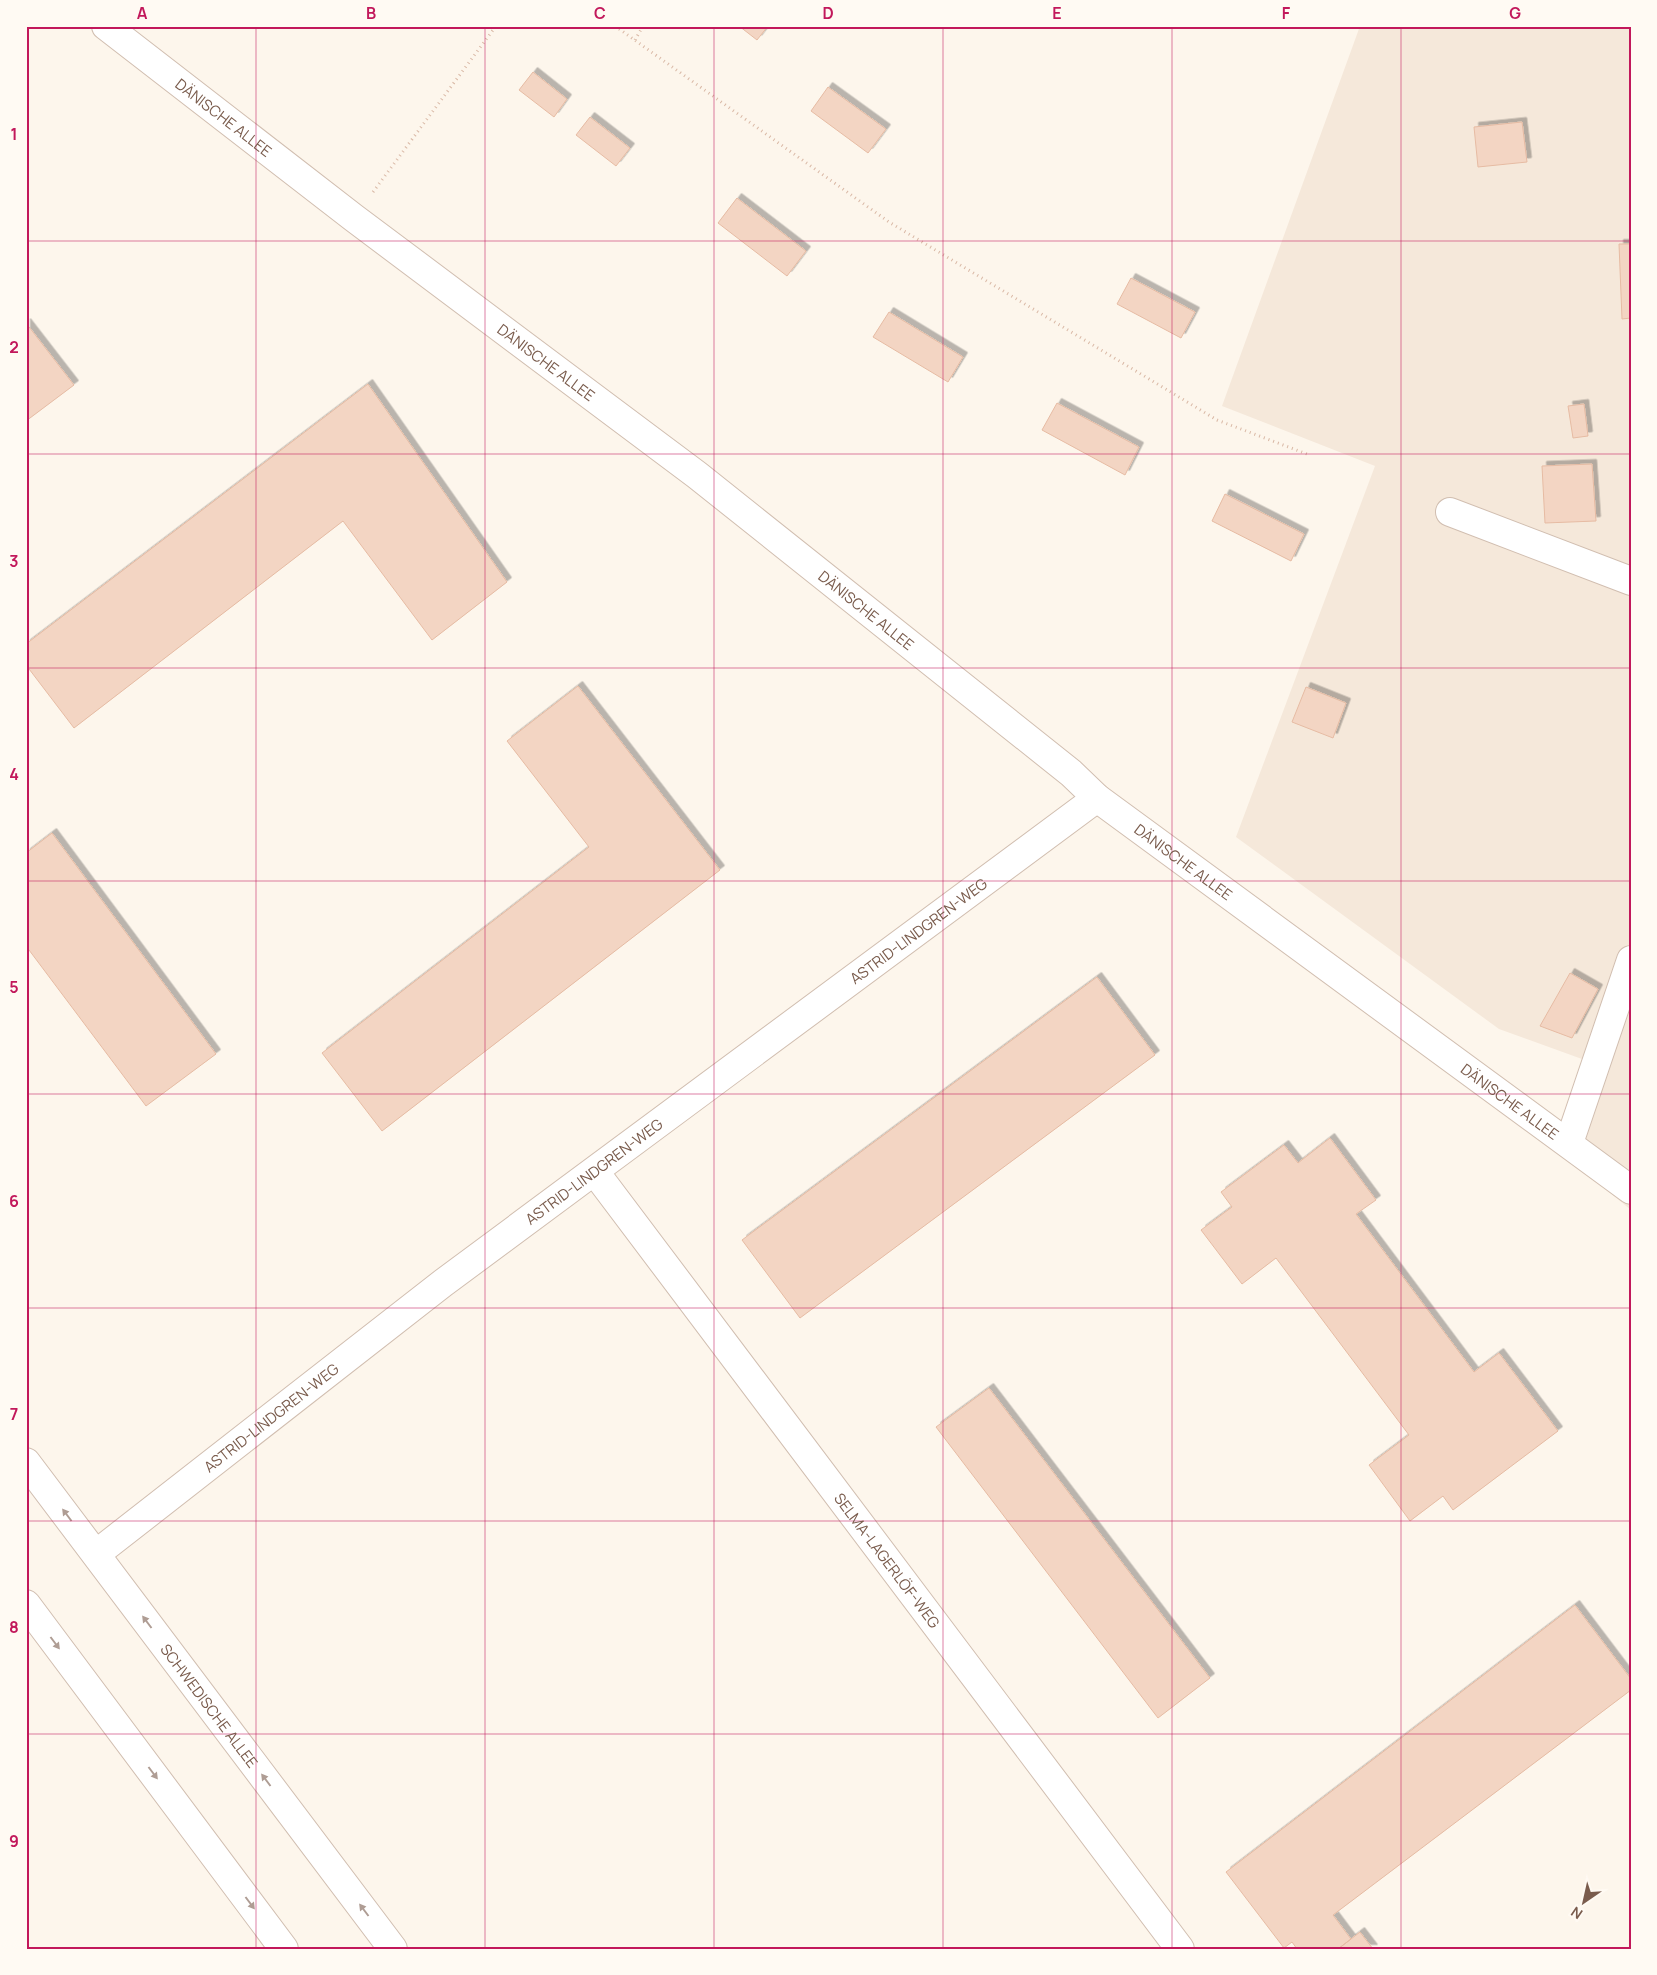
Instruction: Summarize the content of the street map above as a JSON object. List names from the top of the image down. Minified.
{"streets":{"street":["DÄNISCHE ALLEE","ASTRID-LINDGREN-WEG","SELMA-LAGERLÖF-WEG","SCHWEDISCHE ALLEE"]},"crossings":[["DÄNISCHE ALLEE","ASTRID-LINDGREN-WEG"],["ASTRID-LINDGREN-WEG","SELMA-LAGERLÖF-WEG"],["ASTRID-LINDGREN-WEG","SCHWEDISCHE ALLEE"]],"north":"bottom left","grid":{"columns":["A","B","C","D","E","F","G"],"rows":["1","2","3","4","5","6","7","8","9"]}}
